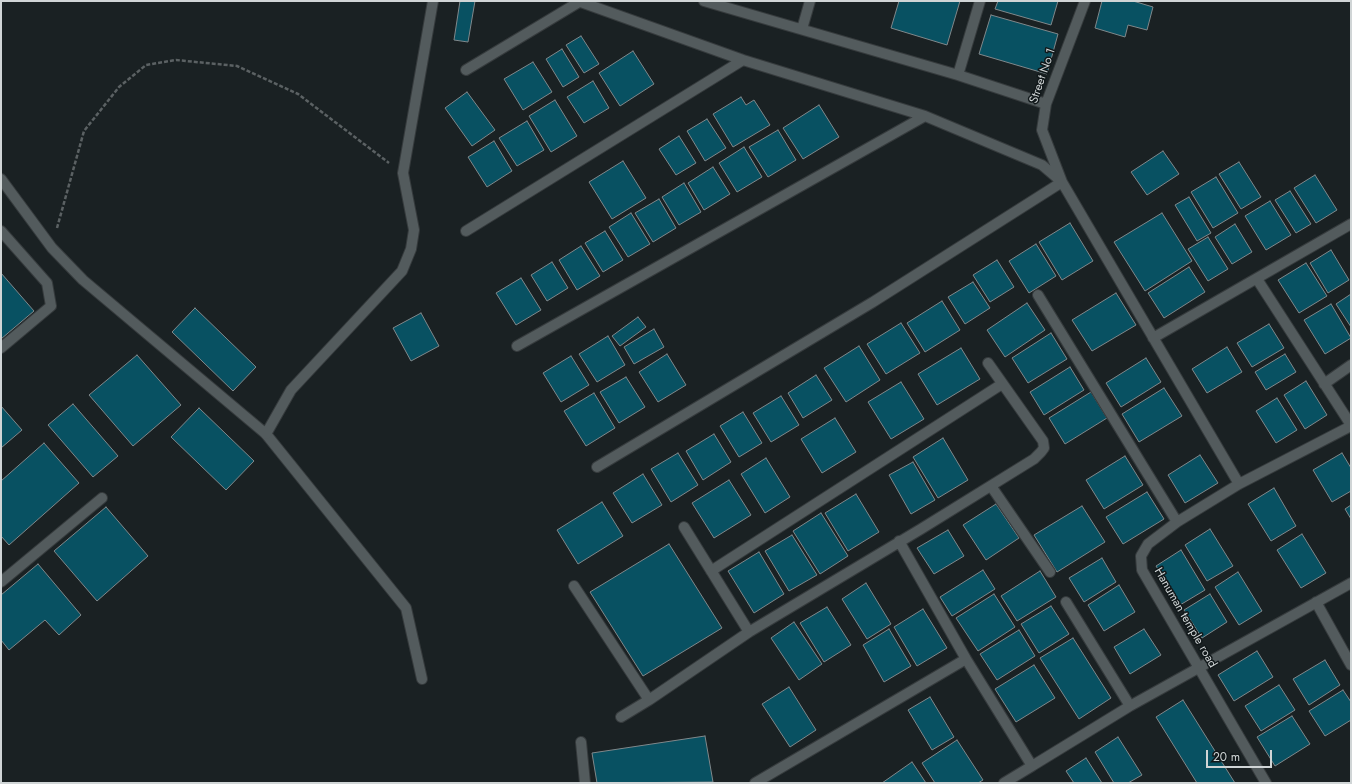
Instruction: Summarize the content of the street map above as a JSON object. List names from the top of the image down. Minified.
{"streets":{"street":["Street No 1","Hanuman temple road"]},"scale_bar":"20 m"}
